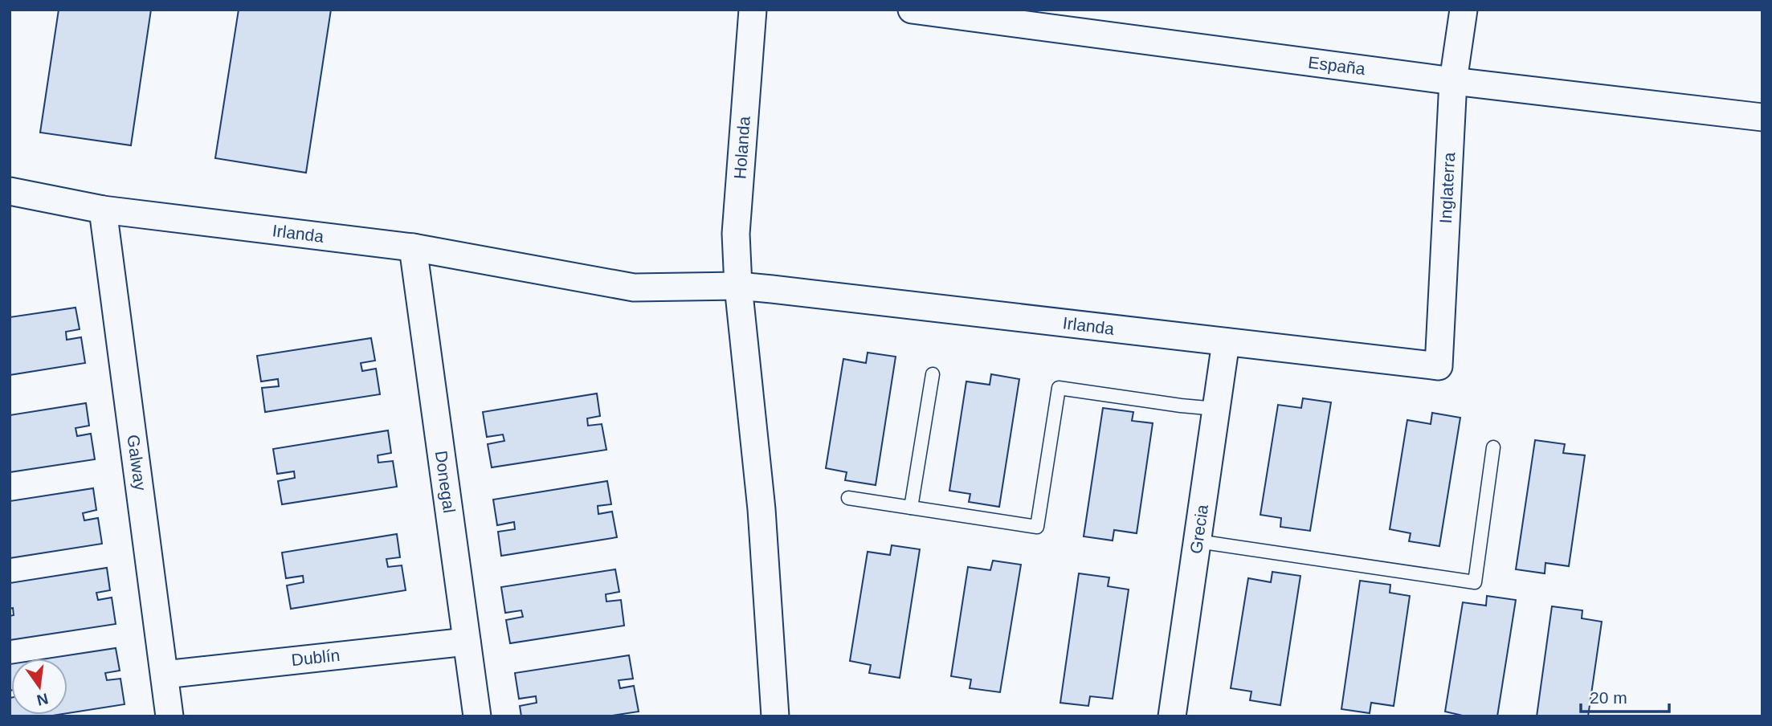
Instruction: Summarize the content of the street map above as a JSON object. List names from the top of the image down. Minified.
{"streets":{"street":["España","Holanda","Inglaterra","Irlanda","Galway","Donegal","Grecia","Dublín"]},"crossings":[["España","Inglaterra"],["Holanda","Irlanda"],["Inglaterra","Irlanda"],["Irlanda","Galway"],["Irlanda","Donegal"],["Irlanda","Grecia"],["Galway","Dublín"],["Donegal","Dublín"]],"scale_bar":"20 m","north":"bottom"}
